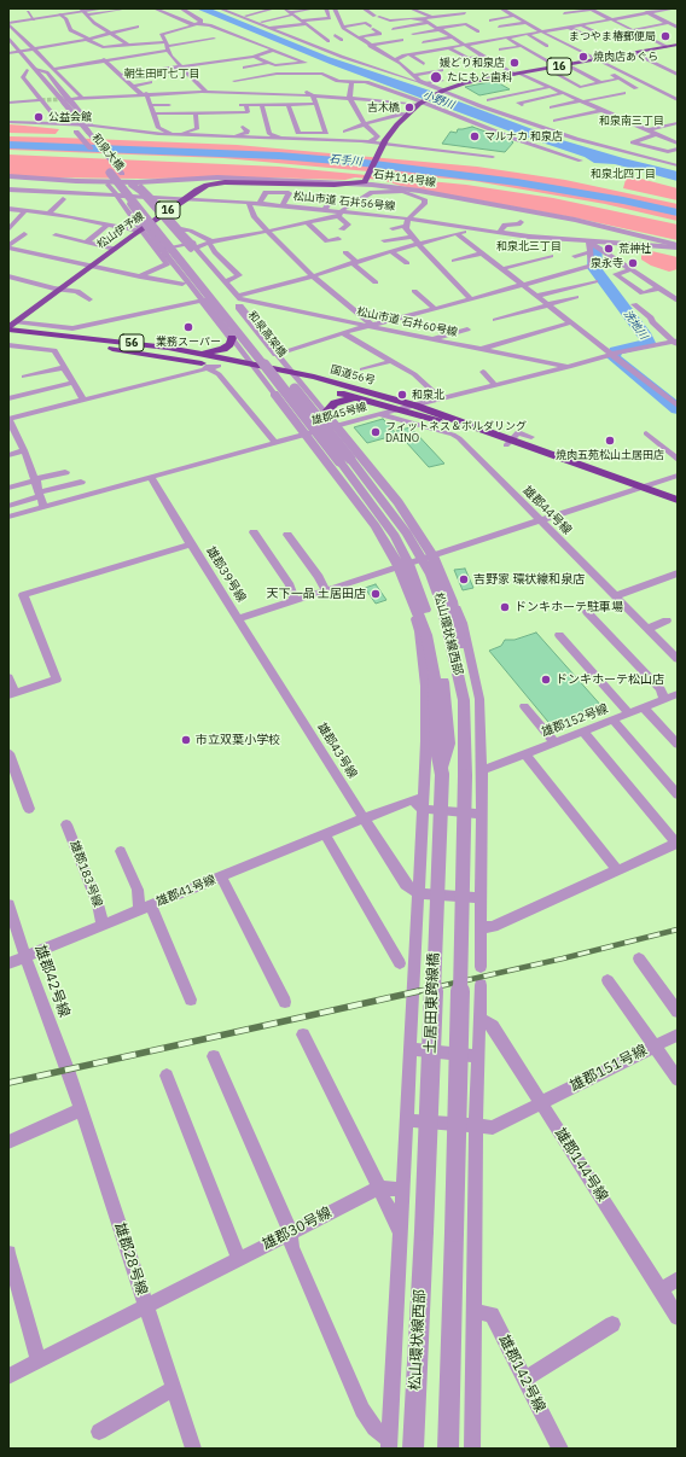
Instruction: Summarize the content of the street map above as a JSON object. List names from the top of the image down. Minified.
{"streets":{"highway":["56","国道56号"],"main road":["16","松山伊予線"],"street":["和泉大橋","石井114号線","松山市道 石井56号線","松山市道 石井60号線","和泉高架橋","雄郡45号線","雄郡44号線","雄郡39号線","松山環状線西部","雄郡152号線","雄郡43号線","雄郡183号線","雄郡41号線","雄郡42号線","土居田東跨線橋","雄郡151号線","雄郡144号線","雄郡30号線","雄郡28号線","雄郡142号線"]},"crossings":[["16","石井114号線"],["16","松山伊予線"],["和泉大橋","和泉高架橋"],["石井114号線","松山市道 石井56号線"],["石井114号線","松山伊予線"],["松山市道 石井56号線","松山伊予線"],["松山伊予線","国道56号"],["松山市道 石井60号線","和泉高架橋"],["松山市道 石井60号線","雄郡45号線"],["和泉高架橋","松山環状線西部"],["国道56号","雄郡45号線"],["国道56号","雄郡39号線"],["雄郡45号線","雄郡44号線"],["雄郡44号線","雄郡39号線"],["雄郡39号線","松山環状線西部"],["雄郡39号線","雄郡43号線"],["松山環状線西部","土居田東跨線橋"],["雄郡43号線","雄郡41号線"],["雄郡183号線","雄郡41号線"],["雄郡41号線","雄郡42号線"],["雄郡42号線","雄郡28号線"],["雄郡151号線","雄郡144号線"],["雄郡30号線","雄郡28号線"]],"districts":["朝生田町七丁目","和泉南三丁目","和泉北四丁目","和泉北三丁目"],"water":["小野川","石手川","洗地川"],"places":["まつやま椿郵便局","焼肉店あぐら","媛どり和泉店","たにもと歯科","吉木橋","公益会館","マルナカ 和泉店","荒神社","泉永寺","業務スーパー","和泉北","フィットネス＆ボルダリング DAINO","焼肉五苑松山土居田店","吉野家 環状線和泉店","天下一品 土居田店","ドンキホーテ駐車場","ドンキホーテ松山店","市立双葉小学校"]}
